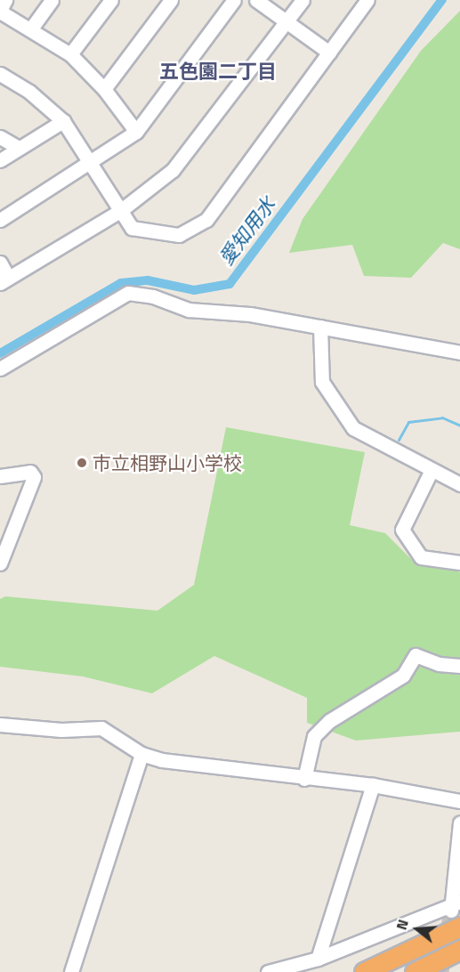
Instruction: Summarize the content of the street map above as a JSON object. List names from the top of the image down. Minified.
{"districts":["五色園二丁目"],"water":["愛知用水"],"places":["市立相野山小学校"],"north":"left"}
